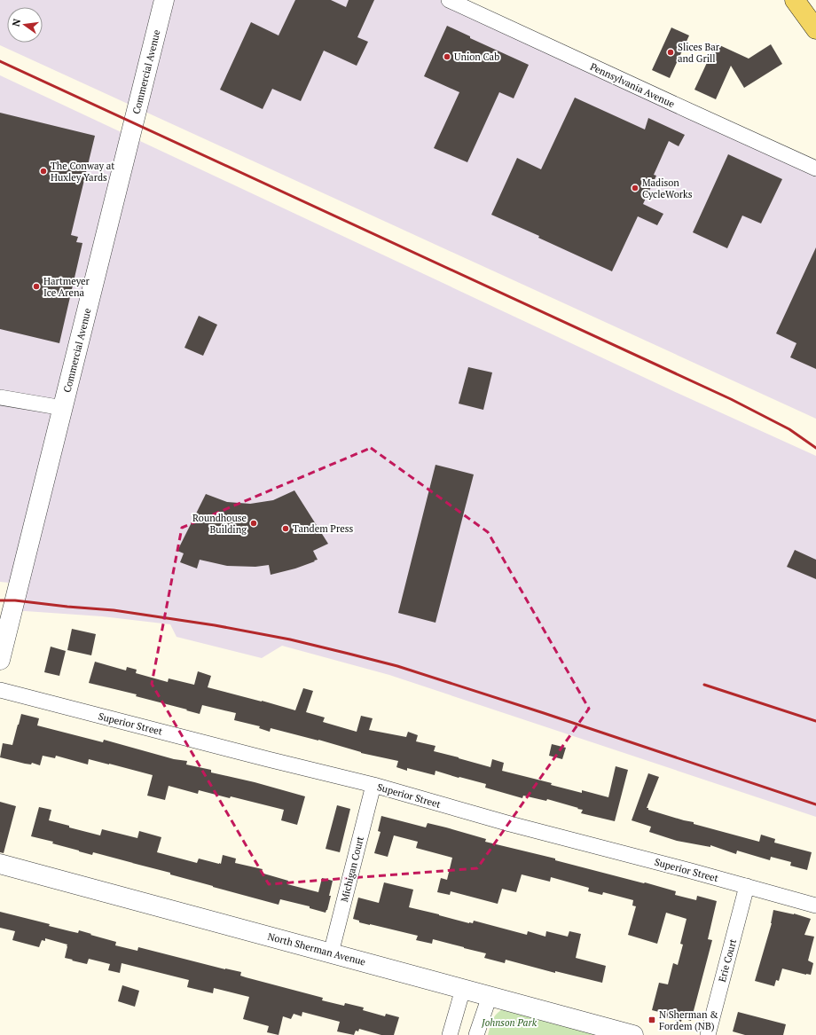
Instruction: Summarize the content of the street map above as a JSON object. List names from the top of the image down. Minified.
{"streets":{"street":["Commercial Avenue","Pennsylvania Avenue","Superior Street","Michigan Court","North Sherman Avenue","Erie Court"]},"crossings":[["Superior Street","Michigan Court"],["Superior Street","Erie Court"],["Michigan Court","North Sherman Avenue"]],"parks":["Johnson Park"],"places":{"other":["Slices Bar and Grill","Union Cab","The Conway at Huxley Yards","Madison CycleWorks","Hartmeyer Ice Arena","Roundhouse Building","Tandem Press"],"transit":["N Sherman & Fordem (NB)"]},"north":"left"}
